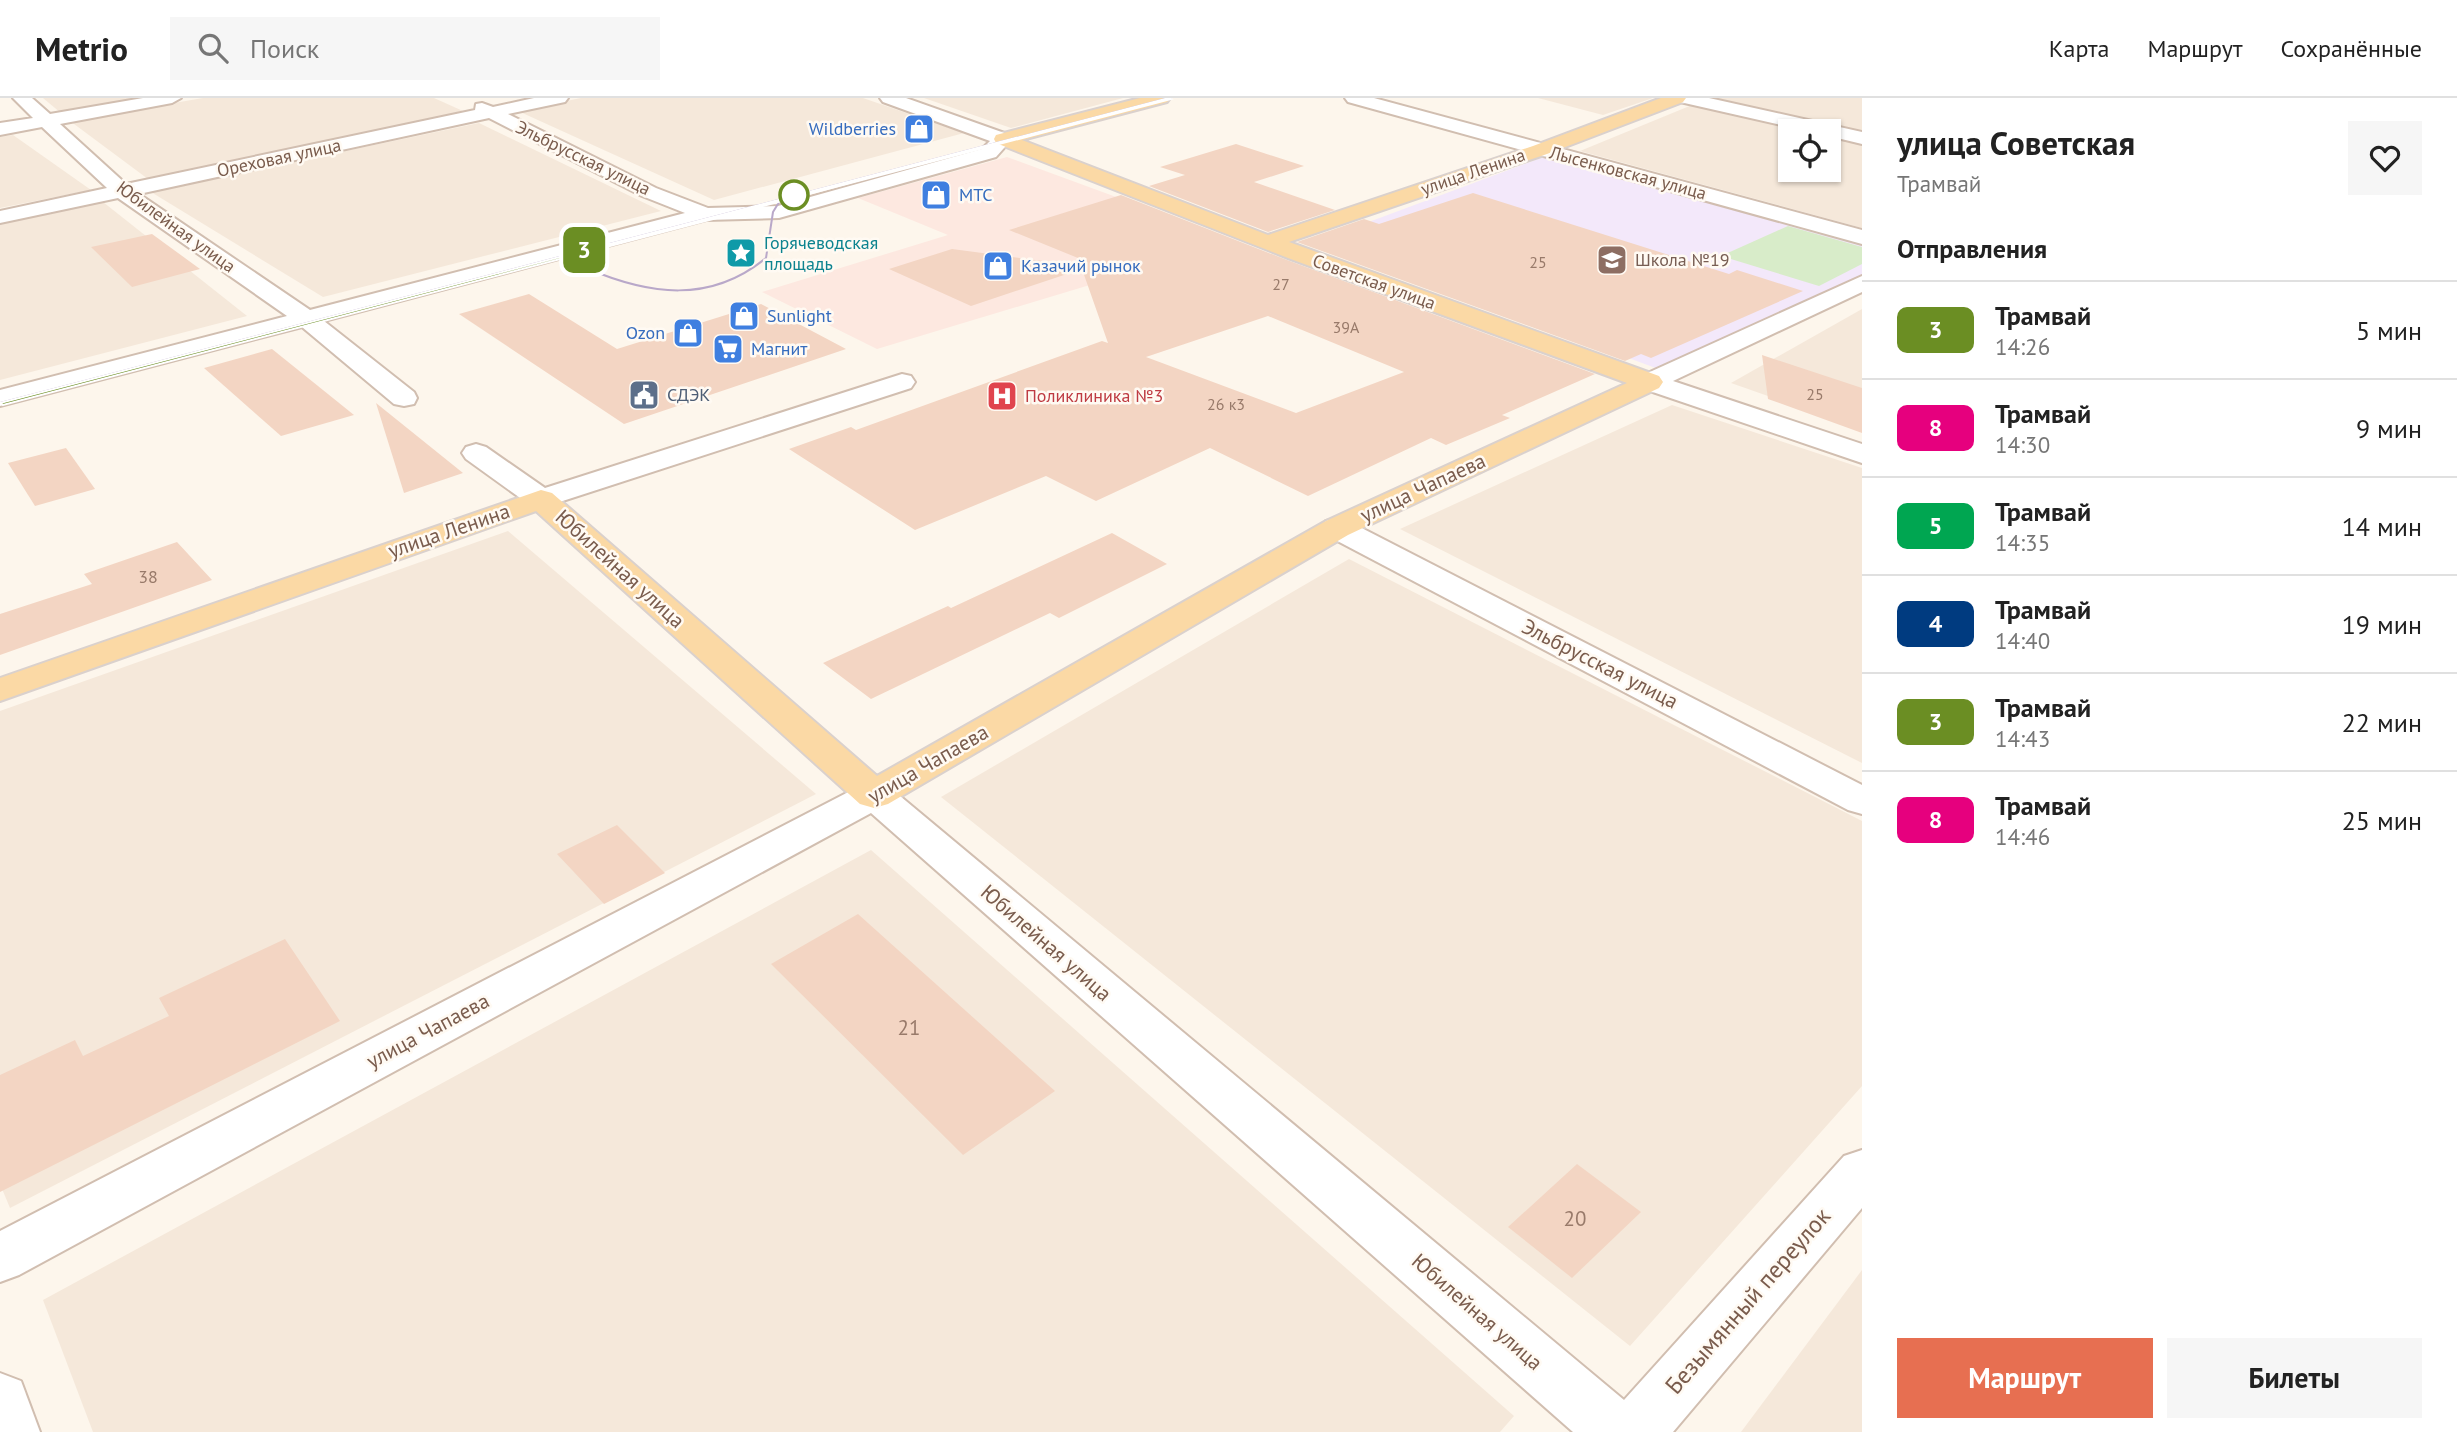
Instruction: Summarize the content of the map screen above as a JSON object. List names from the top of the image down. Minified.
{"streets":{"main road":["улица Ленина","Юбилейная улица","Советская улица","улица Чапаева"],"street":["Ореховая улица","Эльбрусская улица","Лысенковская улица","Безымянный переулок"]},"crossings":[["Ореховая улица","Эльбрусская улица"],["Ореховая улица","Юбилейная улица"],["Эльбрусская улица","улица Чапаева"],["улица Ленина","Лысенковская улица"],["улица Ленина","Юбилейная улица"],["улица Ленина","Советская улица"],["Юбилейная улица","улица Чапаева"],["Советская улица","улица Чапаева"]],"places":{"shop":["Wildberries","МТС","Казачий рынок","Sunlight","Ozon"],"place":["Горячеводская площадь"],"school or university":["Школа №19"],"supermarket":["Магнит"],"public building":["СДЭК"],"hospital":["Поликлиника №3"]},"lines":["tram line 3"],"house_numbers":["25","27","39А","25","26 к3","38","21","20"],"page":{"header":"Metrio","search":"Поиск","nav":["Карта","Маршрут","Сохранённые"],"on_map":"3","heading":[["улица Советская","Трамвай"],"Отправления"],"list":[{"mark":"3","name":"Трамвай","note":"14:26","value":"5 мин"},{"mark":"8","name":"Трамвай","note":"14:30","value":"9 мин"},{"mark":"5","name":"Трамвай","note":"14:35","value":"14 мин"},{"mark":"4","name":"Трамвай","note":"14:40","value":"19 мин"},{"mark":"3","name":"Трамвай","note":"14:43","value":"22 мин"},{"mark":"8","name":"Трамвай","note":"14:46","value":"25 мин"}],"buttons":["Маршрут","Билеты"]}}
